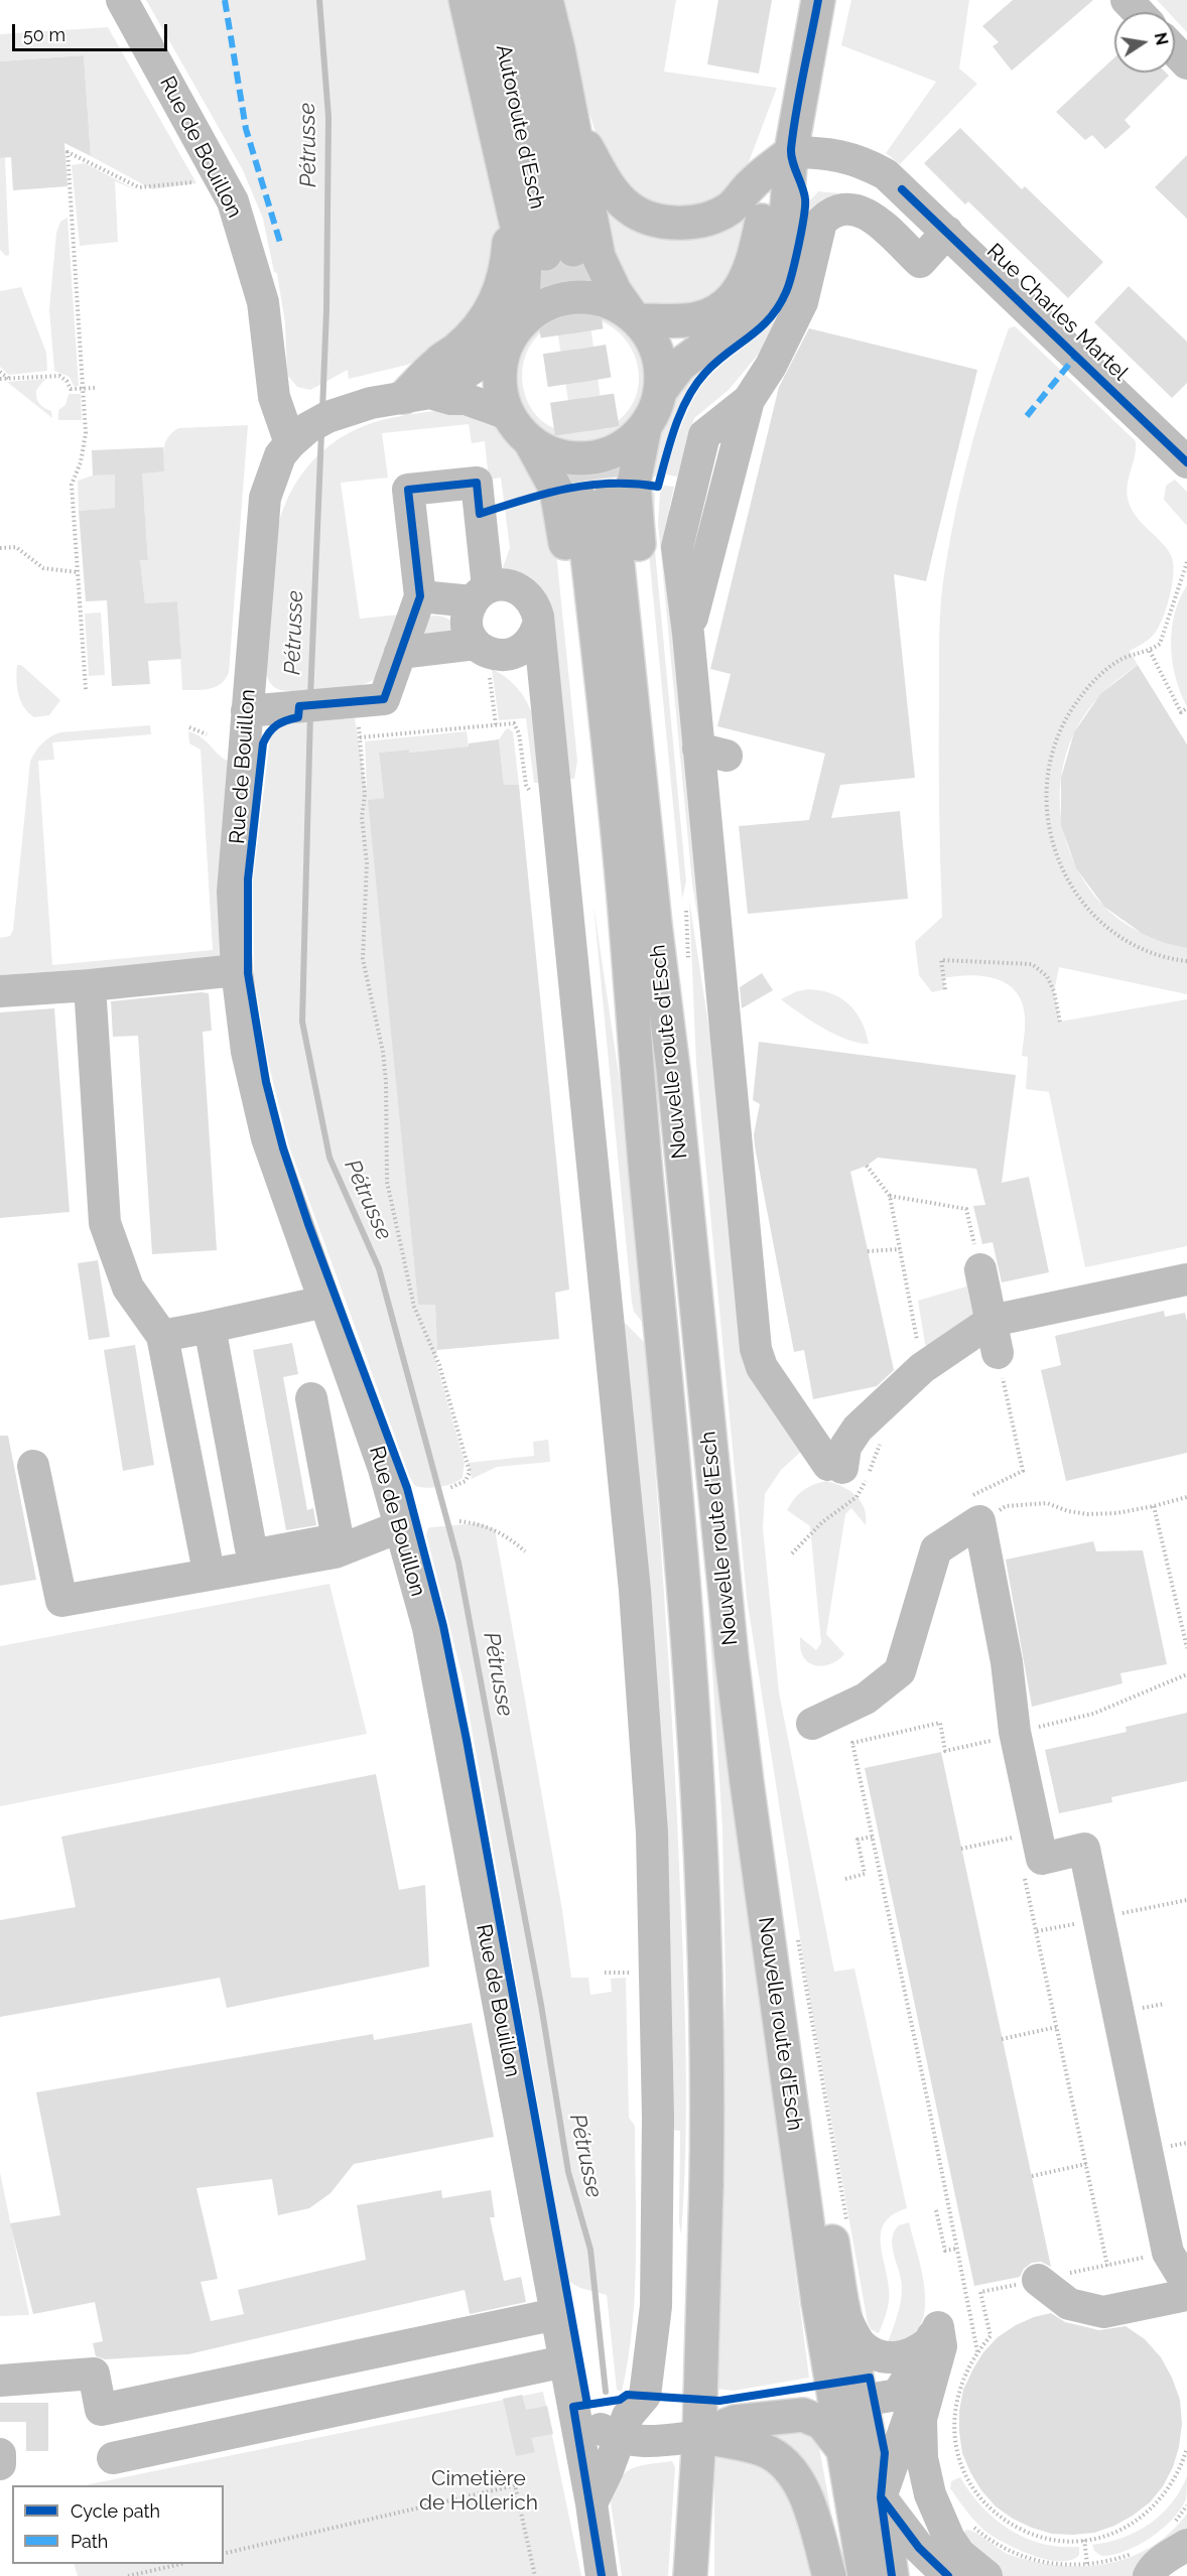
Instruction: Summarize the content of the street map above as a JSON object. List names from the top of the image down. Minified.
{"streets":{"main road":["Autoroute d'Esch","Nouvelle route d'Esch"],"street":["Rue de Bouillon","Rue Charles Martel"]},"water":["Pétrusse"],"parks":["Cimetière de Hollerich"],"legend":["Cycle path","Path"],"scale_bar":"50 m","north":"right"}
